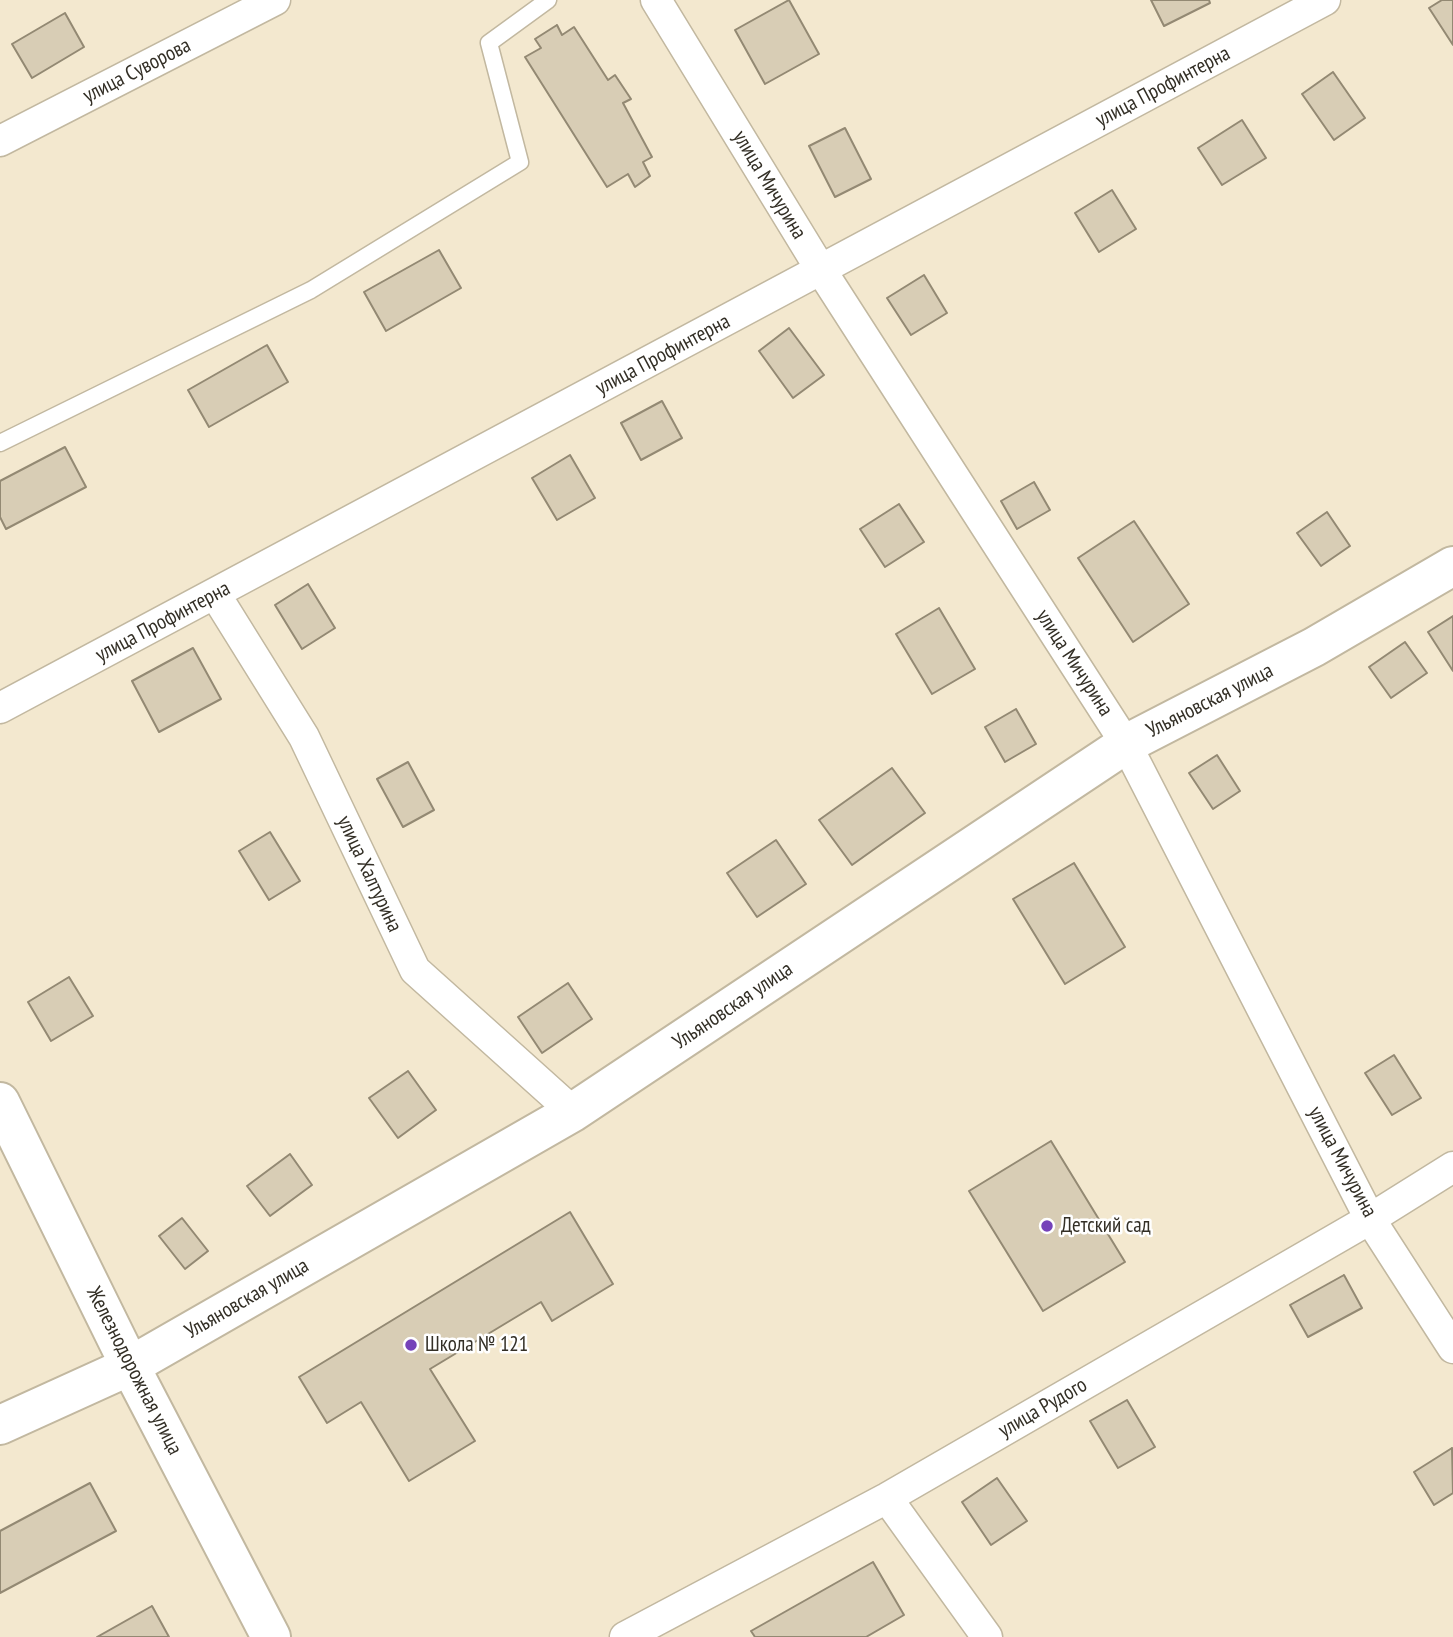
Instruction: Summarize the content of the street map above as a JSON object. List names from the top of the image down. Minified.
{"streets":{"street":["улица Суворова","улица Профинтерна","улица Мичурина","Ульяновская улица","улица Халтурина","Железнодорожная улица","улица Рудого"]},"crossings":[["улица Профинтерна","улица Мичурина"],["улица Профинтерна","улица Халтурина"],["улица Мичурина","Ульяновская улица"],["улица Мичурина","улица Рудого"],["Ульяновская улица","улица Халтурина"],["Ульяновская улица","Железнодорожная улица"]],"places":["Детский сад","Школа № 121"]}
